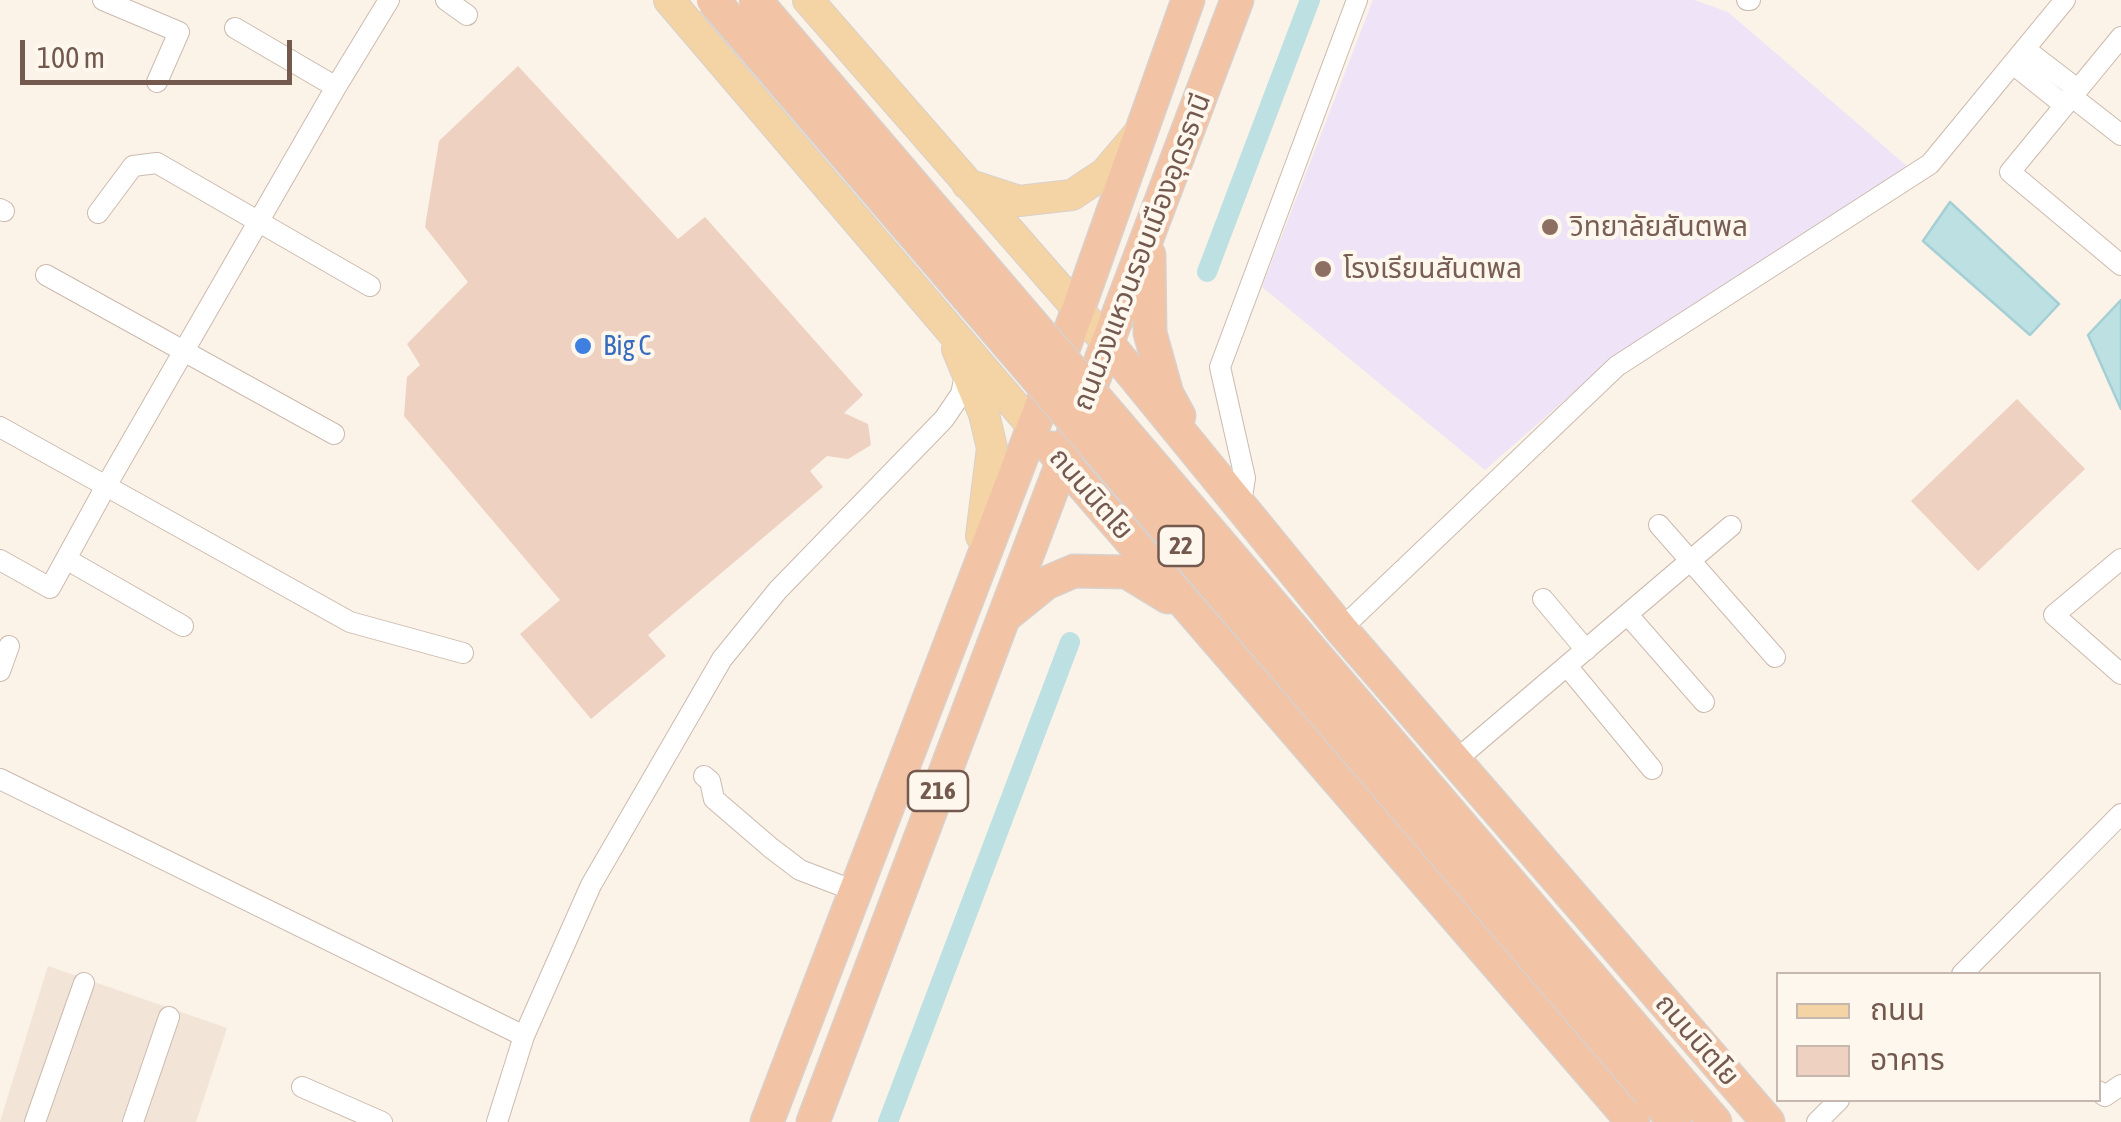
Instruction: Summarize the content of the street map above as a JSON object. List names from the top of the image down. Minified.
{"streets":{"highway":["ถนนวงแหวนรอบเมืองอุดรธานี","ถนนนิตโย","22","216"]},"crossings":[["ถนนวงแหวนรอบเมืองอุดรธานี","ถนนนิตโย"]],"places":["วิทยาลัยสันตพล","โรงเรียนสันตพล","Big C"],"legend":["ถนน","อาคาร"],"scale_bar":"100 m"}
